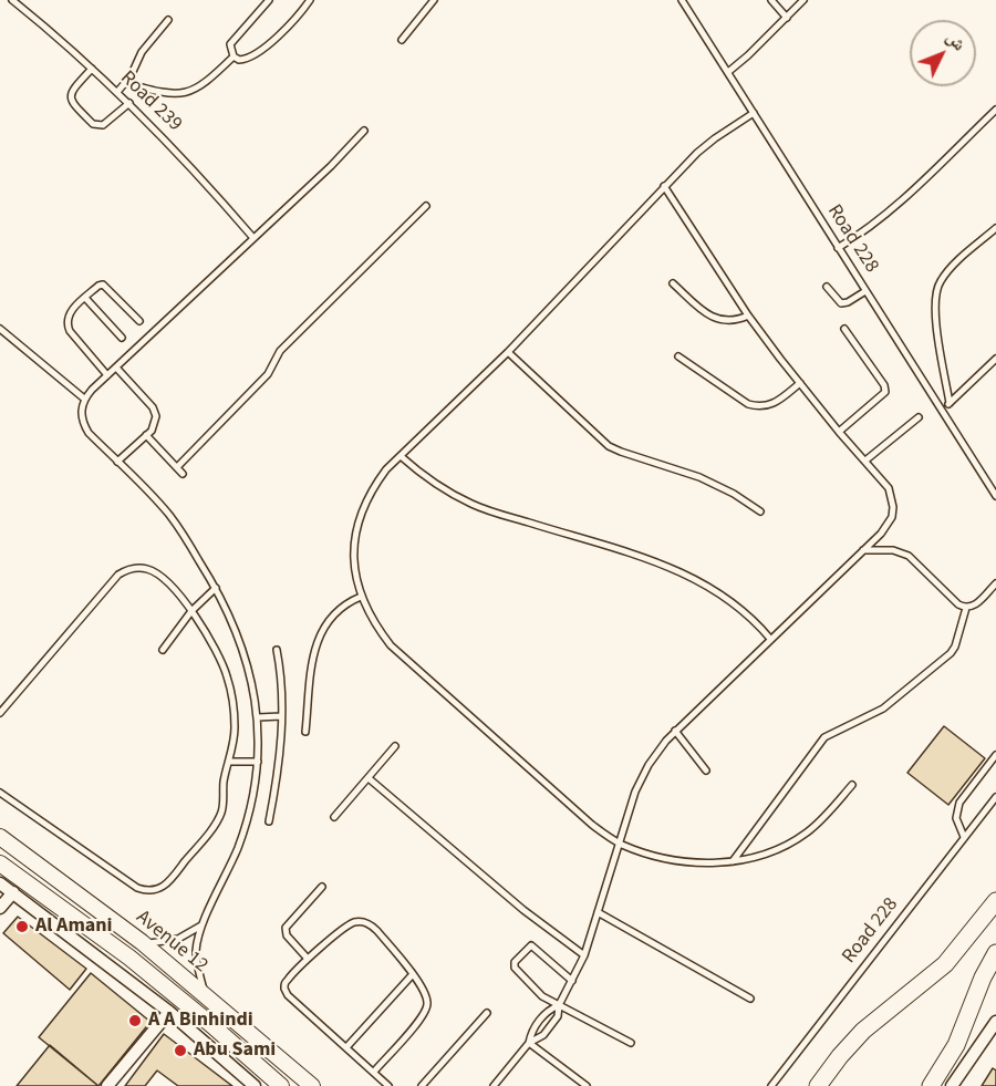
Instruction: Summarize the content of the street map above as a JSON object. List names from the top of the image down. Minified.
{"streets":{"street":["Avenue 12"],"lane":["Road 239","Road 228"]},"places":["Al Amani","A A Binhindi","Abu Sami"],"north":"top right"}
